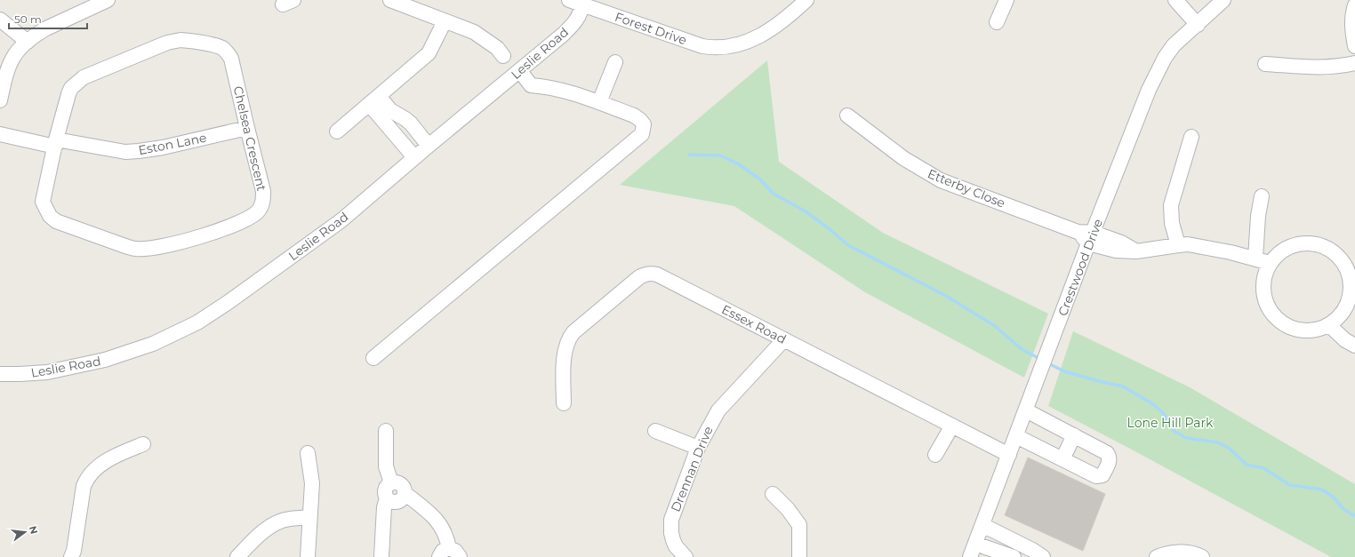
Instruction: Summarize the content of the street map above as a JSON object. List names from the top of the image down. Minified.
{"streets":{"street":["Forest Drive","Leslie Road","Chelsea Crescent","Eston Lane","Etterby Close","Crestwood Drive","Essex Road","Drennan Drive"]},"crossings":[["Forest Drive","Leslie Road"],["Chelsea Crescent","Eston Lane"],["Etterby Close","Crestwood Drive"],["Crestwood Drive","Essex Road"],["Essex Road","Drennan Drive"]],"parks":["Lone Hill Park"],"scale_bar":"50 m","north":"right"}
